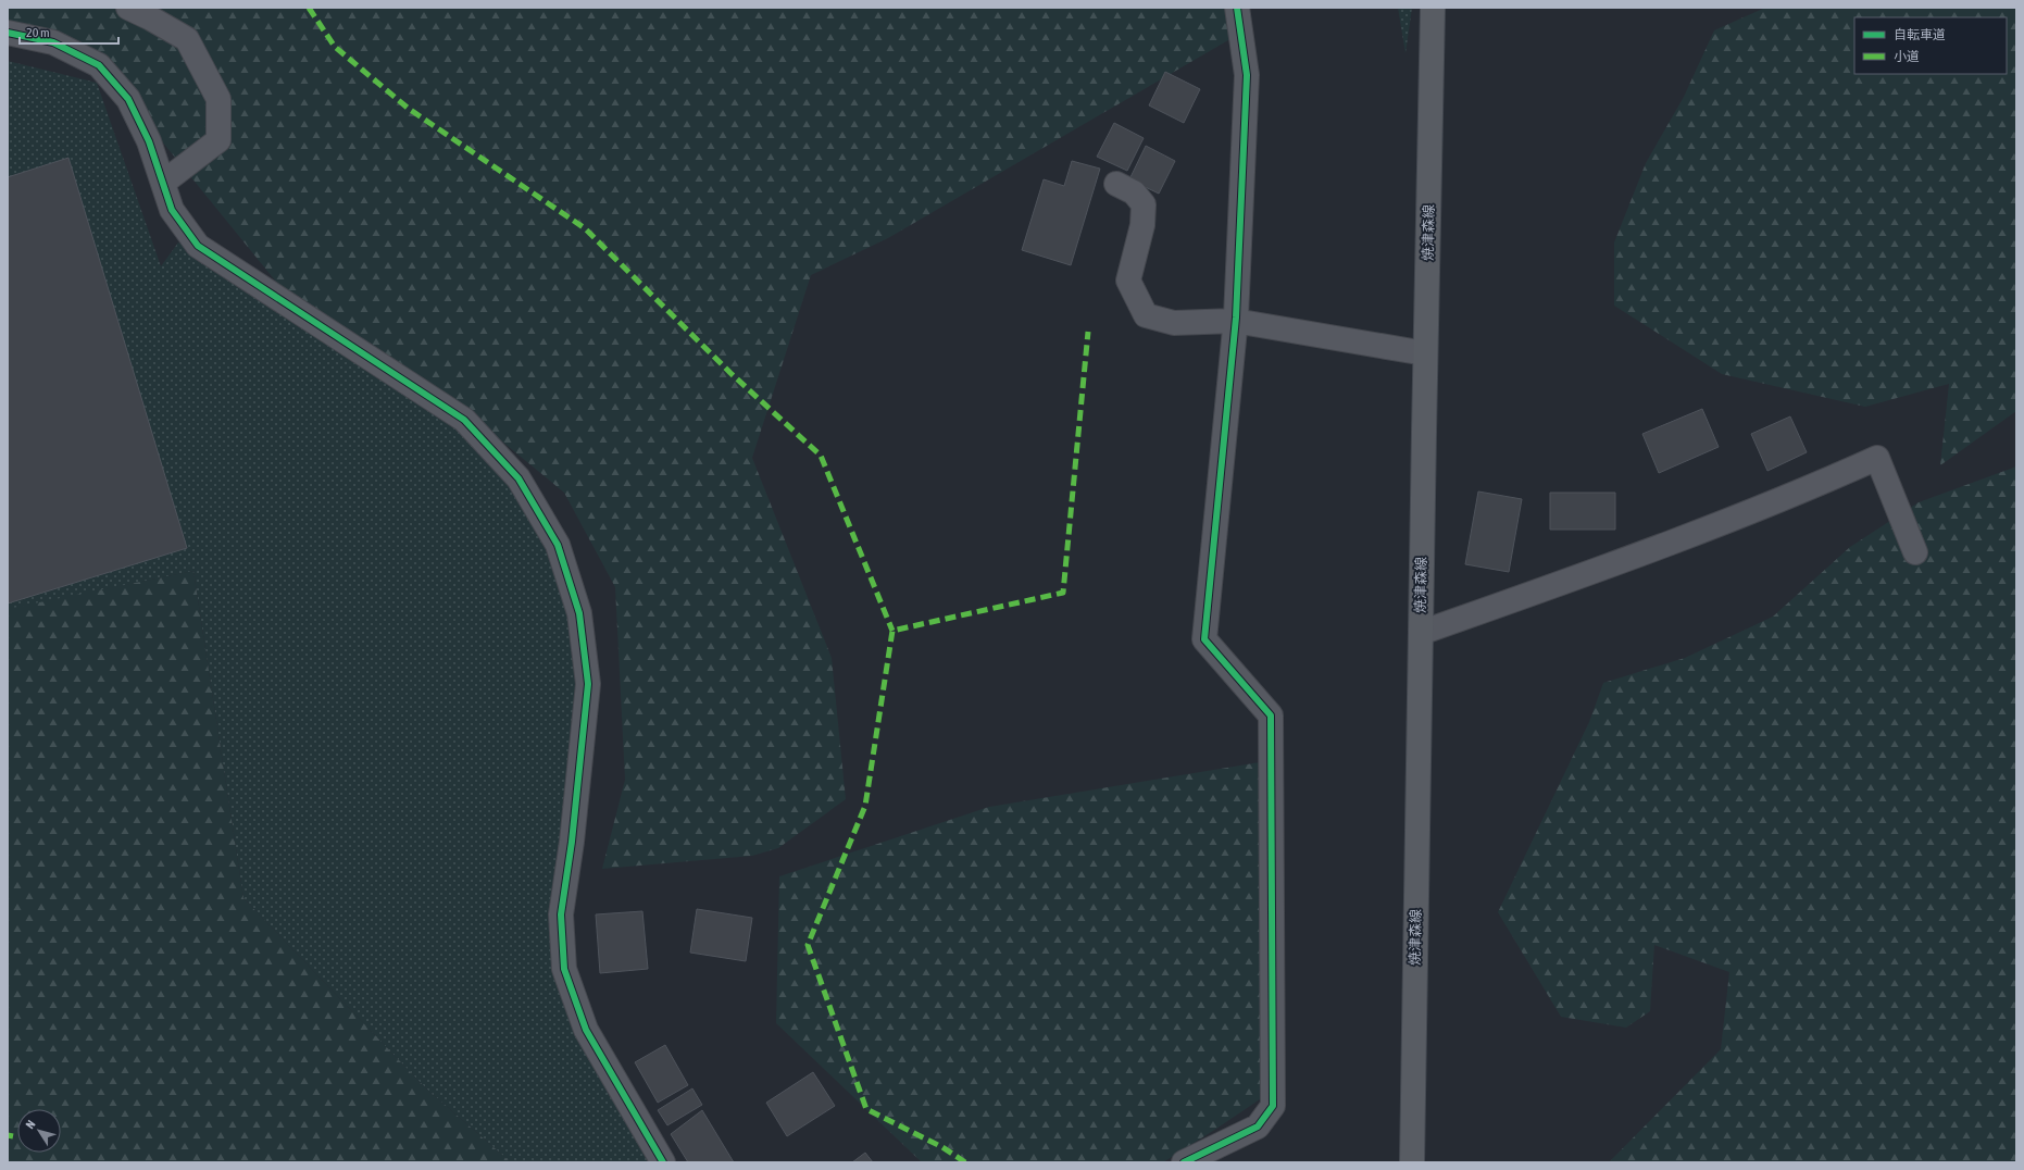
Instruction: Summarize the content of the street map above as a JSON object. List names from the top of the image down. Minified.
{"streets":{"main road":["焼津森線"]},"legend":["自転車道","小道"],"scale_bar":"20 m","north":"top left"}
